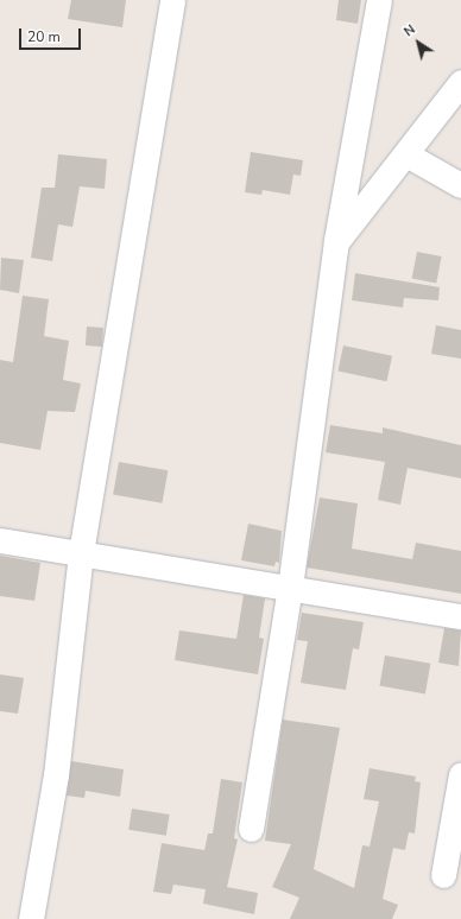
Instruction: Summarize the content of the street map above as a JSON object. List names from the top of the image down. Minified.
{"scale_bar":"20 m","north":"top left"}
